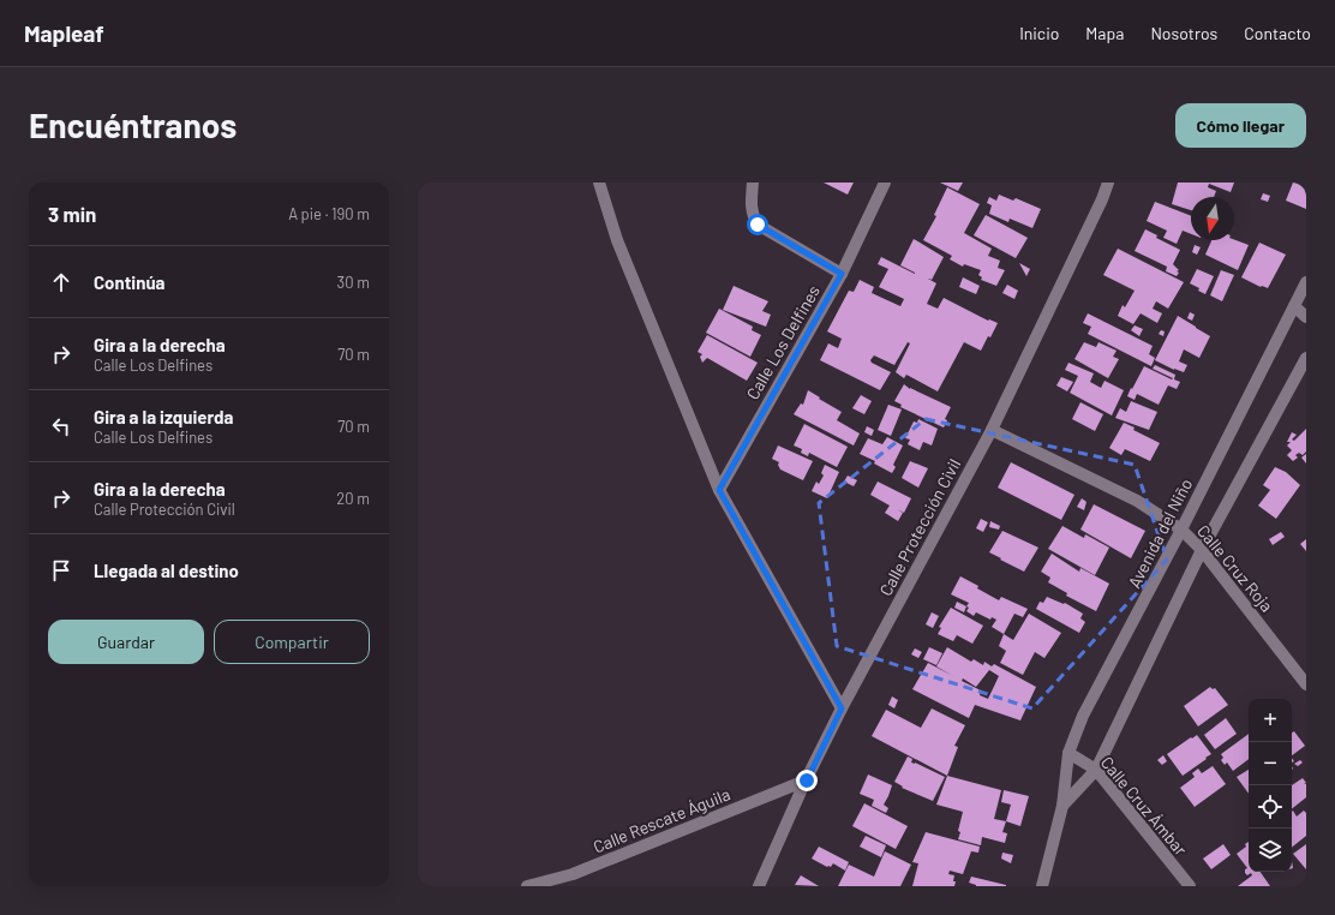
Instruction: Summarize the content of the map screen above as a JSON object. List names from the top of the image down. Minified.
{"streets":{"street":["Calle Los Delfines","Calle Protección Civil","Avenida del Niño","Calle Cruz Roja","Calle Cruz Ámbar","Calle Rescate Águila"]},"crossings":[["Calle Protección Civil","Calle Cruz Roja"],["Calle Protección Civil","Calle Rescate Águila"],["Avenida del Niño","Calle Cruz Roja"],["Avenida del Niño","Calle Cruz Ámbar"]],"north":"bottom","page":{"header":"Mapleaf","nav":["Inicio","Mapa","Nosotros","Contacto"],"buttons":["Cómo llegar",["Guardar","Compartir"]],"title":"Encuéntranos","heading":["3 min","A pie · 190 m"],"list":[["Continúa","30 m"],["Gira a la derecha","Calle Los Delfines","70 m"],["Gira a la izquierda","Calle Los Delfines","70 m"],["Gira a la derecha","Calle Protección Civil","20 m"],"Llegada al destino"],"map_buttons":["+","−"]}}
